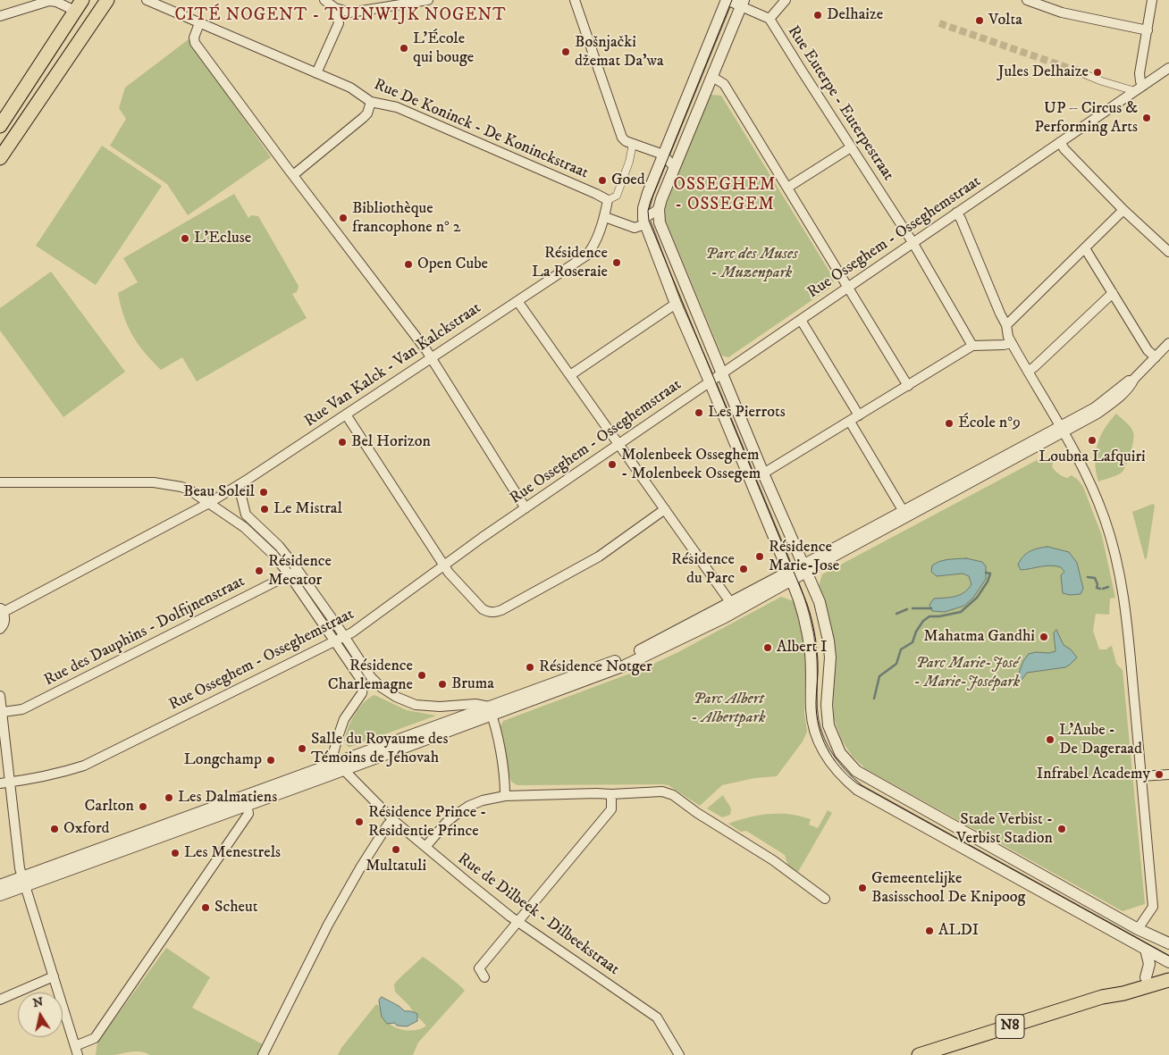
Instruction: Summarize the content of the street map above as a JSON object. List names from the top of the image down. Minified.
{"streets":{"main road":["N8"],"street":["Rue Euterpe - Euterpestraat","Rue De Koninck - De Koninckstraat","Rue Osseghem - Osseghemstraat","Rue Van Kalck - Van Kalckstraat","Rue des Dauphins - Dolfijnenstraat","Rue de Dilbeek - Dilbeekstraat"]},"crossings":[["Rue Euterpe - Euterpestraat","Rue Osseghem - Osseghemstraat"]],"districts":["CITÉ NOGENT - TUINWIJK NOGENT","OSSEGHEM - OSSEGEM"],"parks":["Parc des Muses - Muzenpark","Parc Marie-José - Marie-Josépark","Parc Albert - Albertpark"],"places":["Delhaize","Volta","L'École qui bouge","Bošnjački džemat Da'wa","Jules Delhaize","UP – Circus & Performing Arts","Goed","Bibliothèque francophone n° 2","L'Ecluse","Résidence La Roseraie","Open Cube","Les Pierrots","École n°9","Loubna Lafquiri","Bel Horizon","Molenbeek Osseghem - Molenbeek Ossegem","Beau Soleil","Le Mistral","Résidence Marie-Jose","Résidence du Parc","Résidence Mecator","Mahatma Gandhi","Albert I","Résidence Notger","Résidence Charlemagne","Bruma","L'Aube - De Dageraad","Salle du Royaume des Témoins de Jéhovah","Longchamp","Infrabel Academy","Les Dalmatiens","Carlton","Résidence Prince - Residentie Prince","Oxford","Stade Verbist - Verbist Stadion","Multatuli","Les Menestrels","Gemeentelijke Basisschool De Knipoog","Scheut","ALDI"],"north":"top"}
